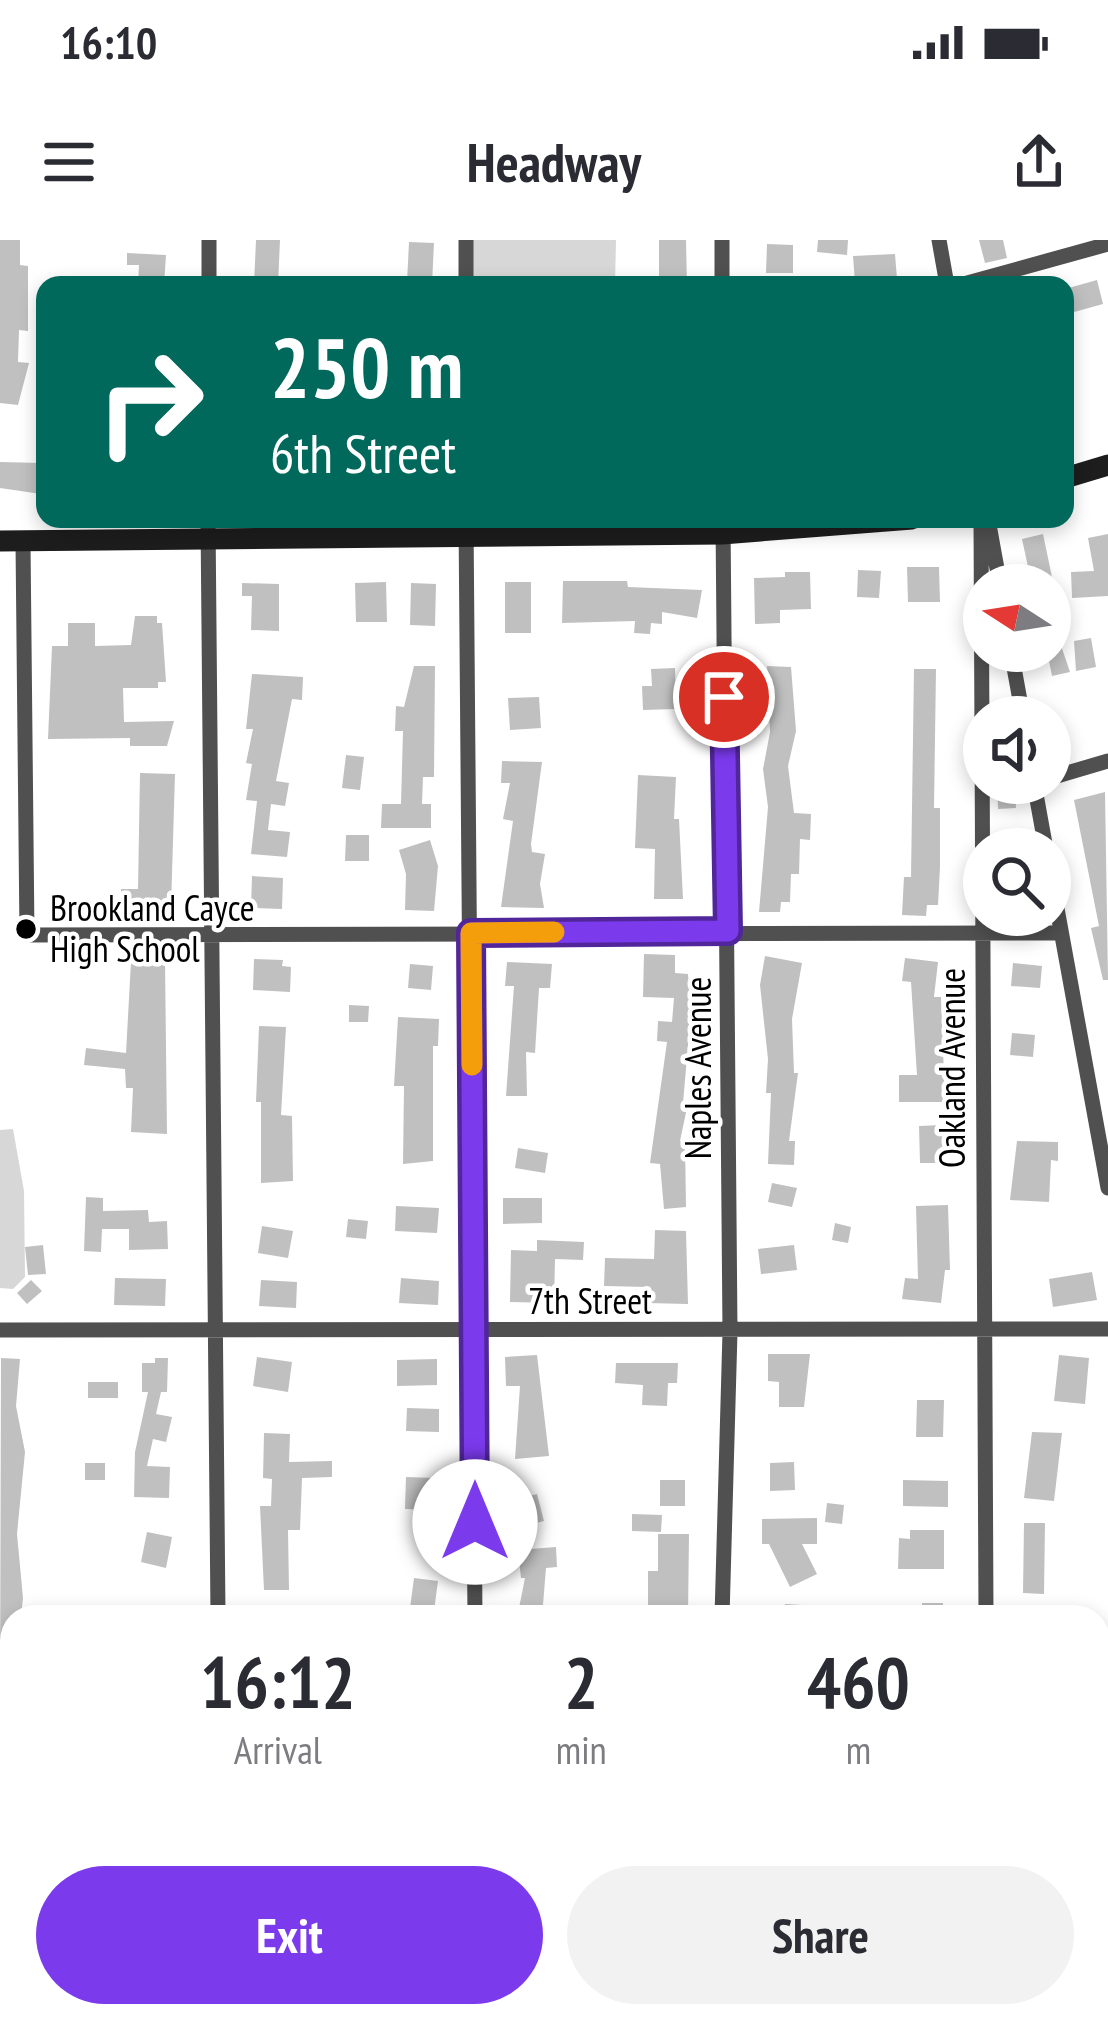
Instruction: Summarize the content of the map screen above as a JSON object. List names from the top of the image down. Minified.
{"streets":{"street":["Naples Avenue","Oakland Avenue","7th Street"]},"crossings":[["Naples Avenue","7th Street"],["Oakland Avenue","7th Street"]],"places":["Brookland Cayce High School"],"north":"left","page":{"status":"16:10","header":"Headway","turn":["250 m","6th Street"],"eta":["16:12","Arrival","2","min","460","m"],"buttons":["Exit","Share"]}}
